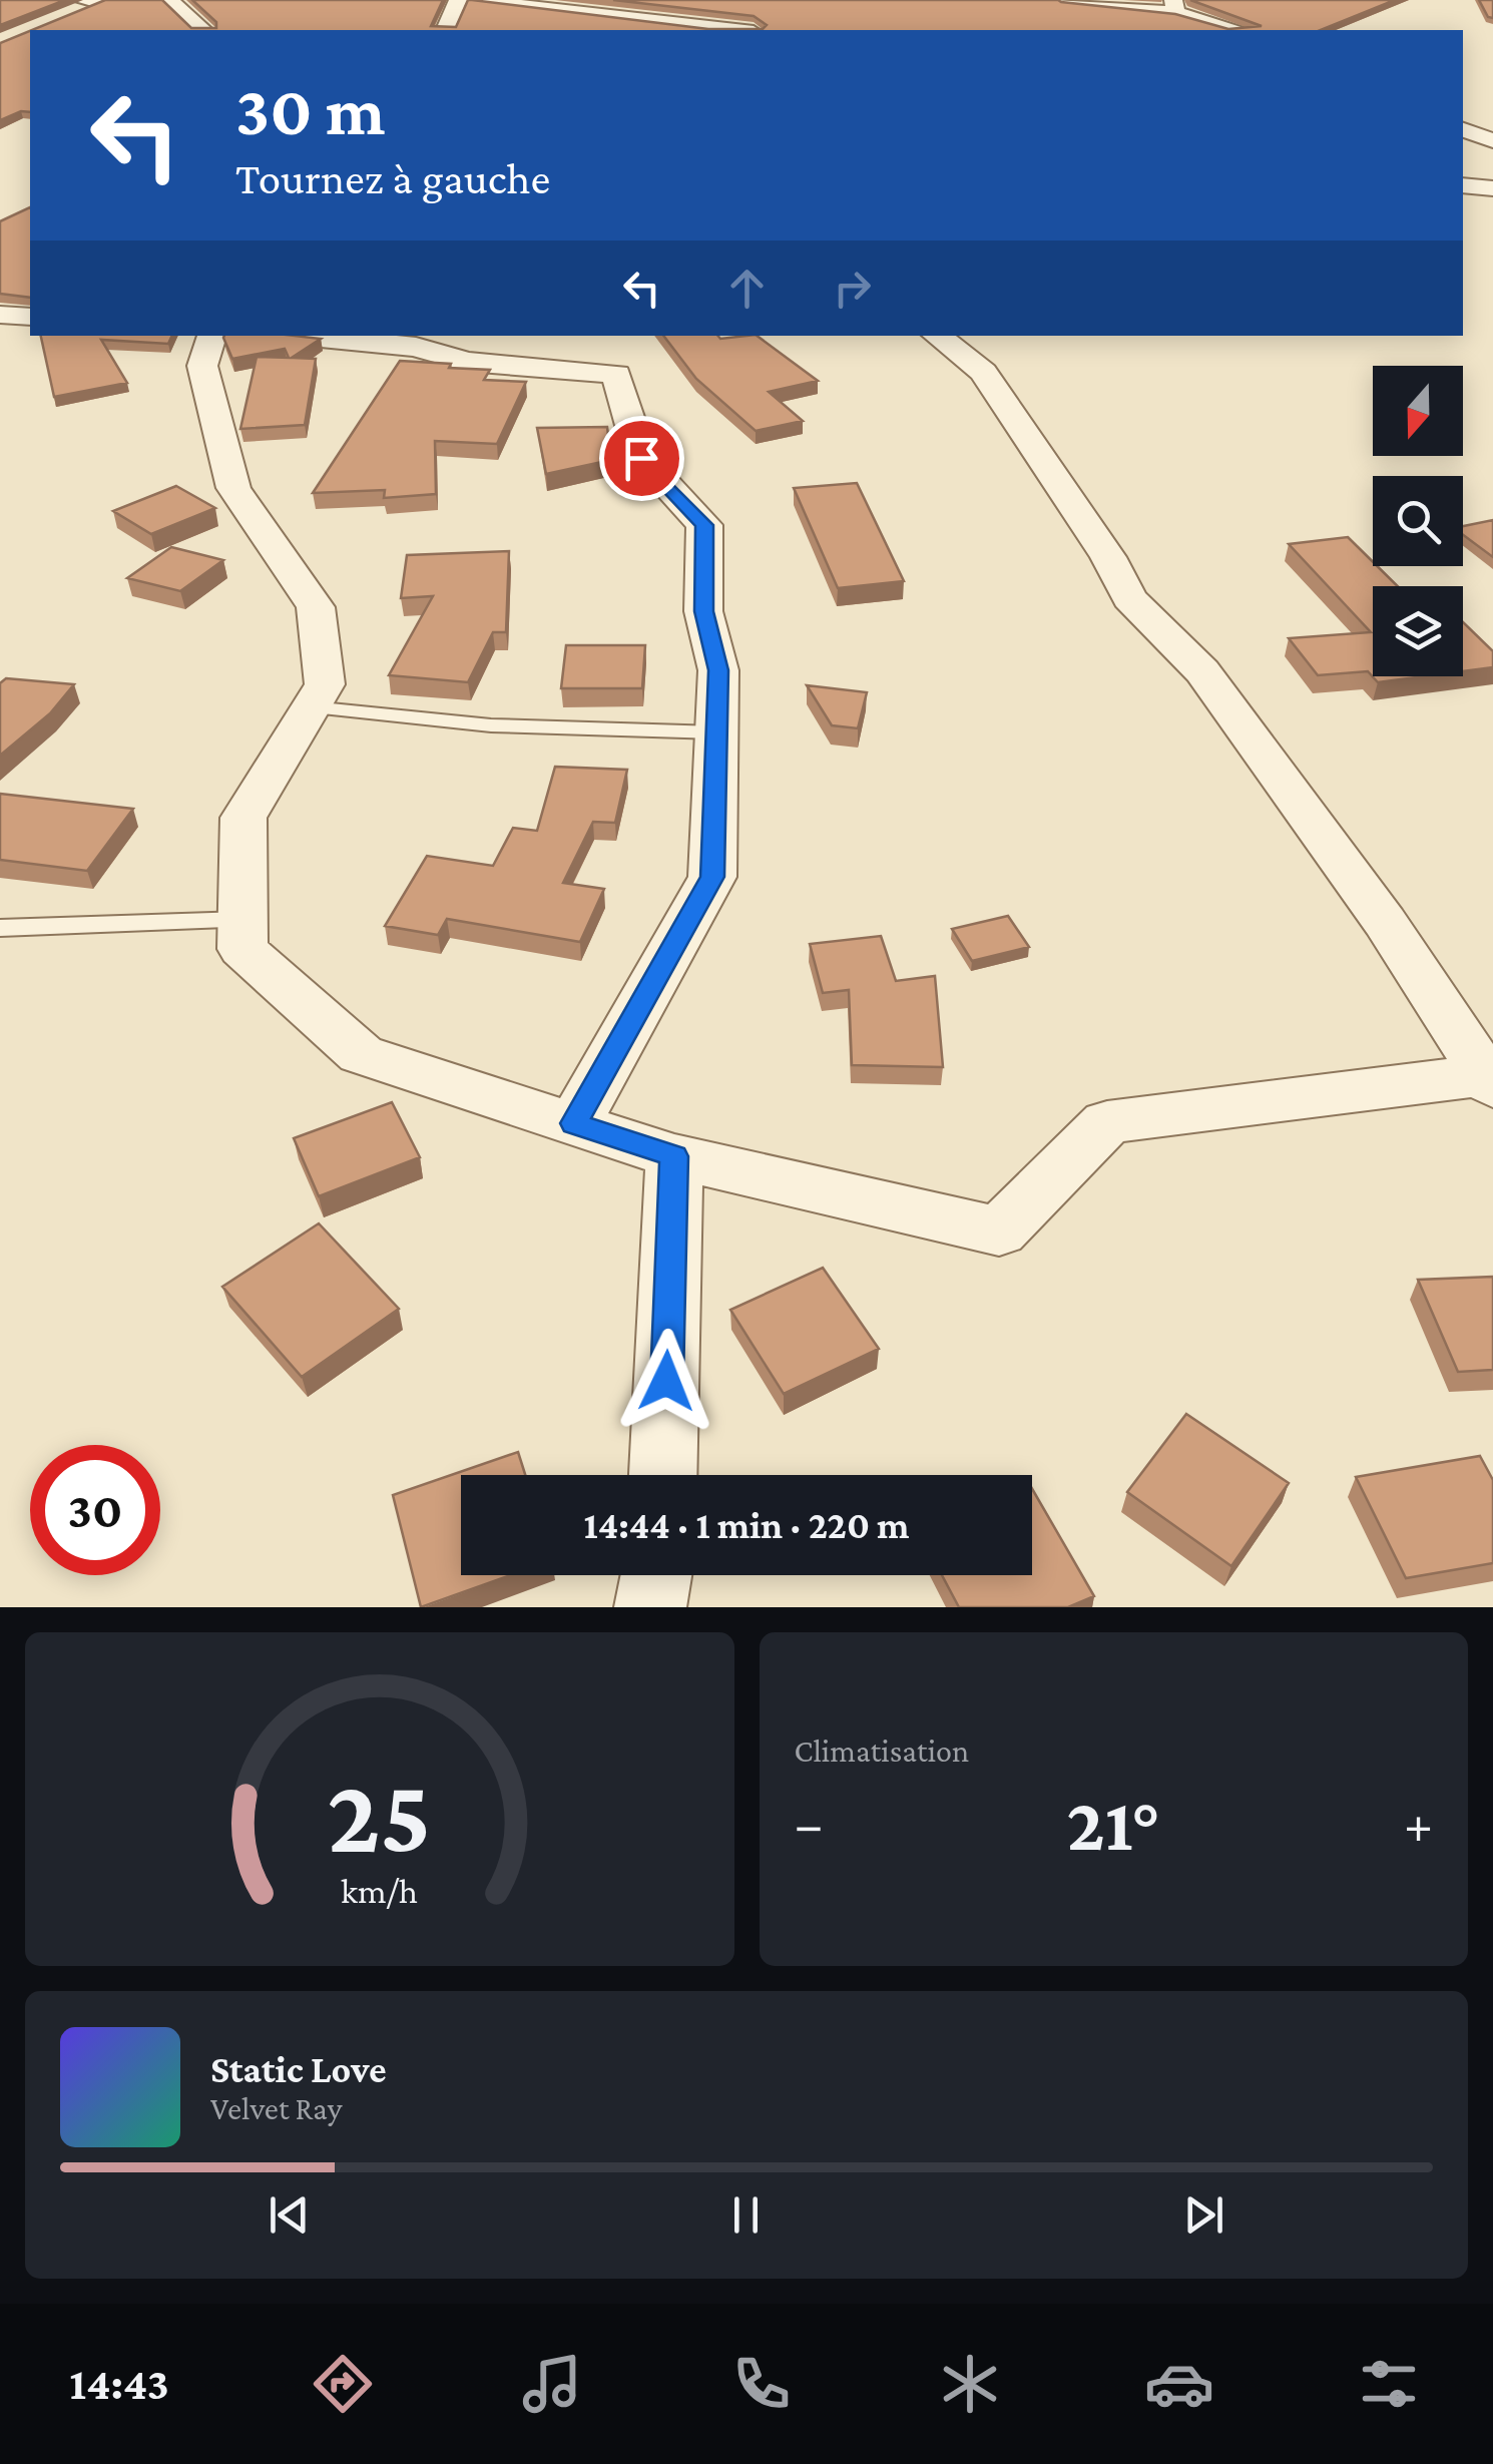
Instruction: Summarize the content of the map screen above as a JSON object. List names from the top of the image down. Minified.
{"north":"bottom","page":{"turn":["30 m","Tournez à gauche"],"limit":"30","trip":"14:44 · 1 min · 220 m","tile":"Climatisation","heat":["−","21°","+"],"song":["Static Love","Velvet Ray"],"tabs":"14:43","gauge":["25","km/h"]}}
